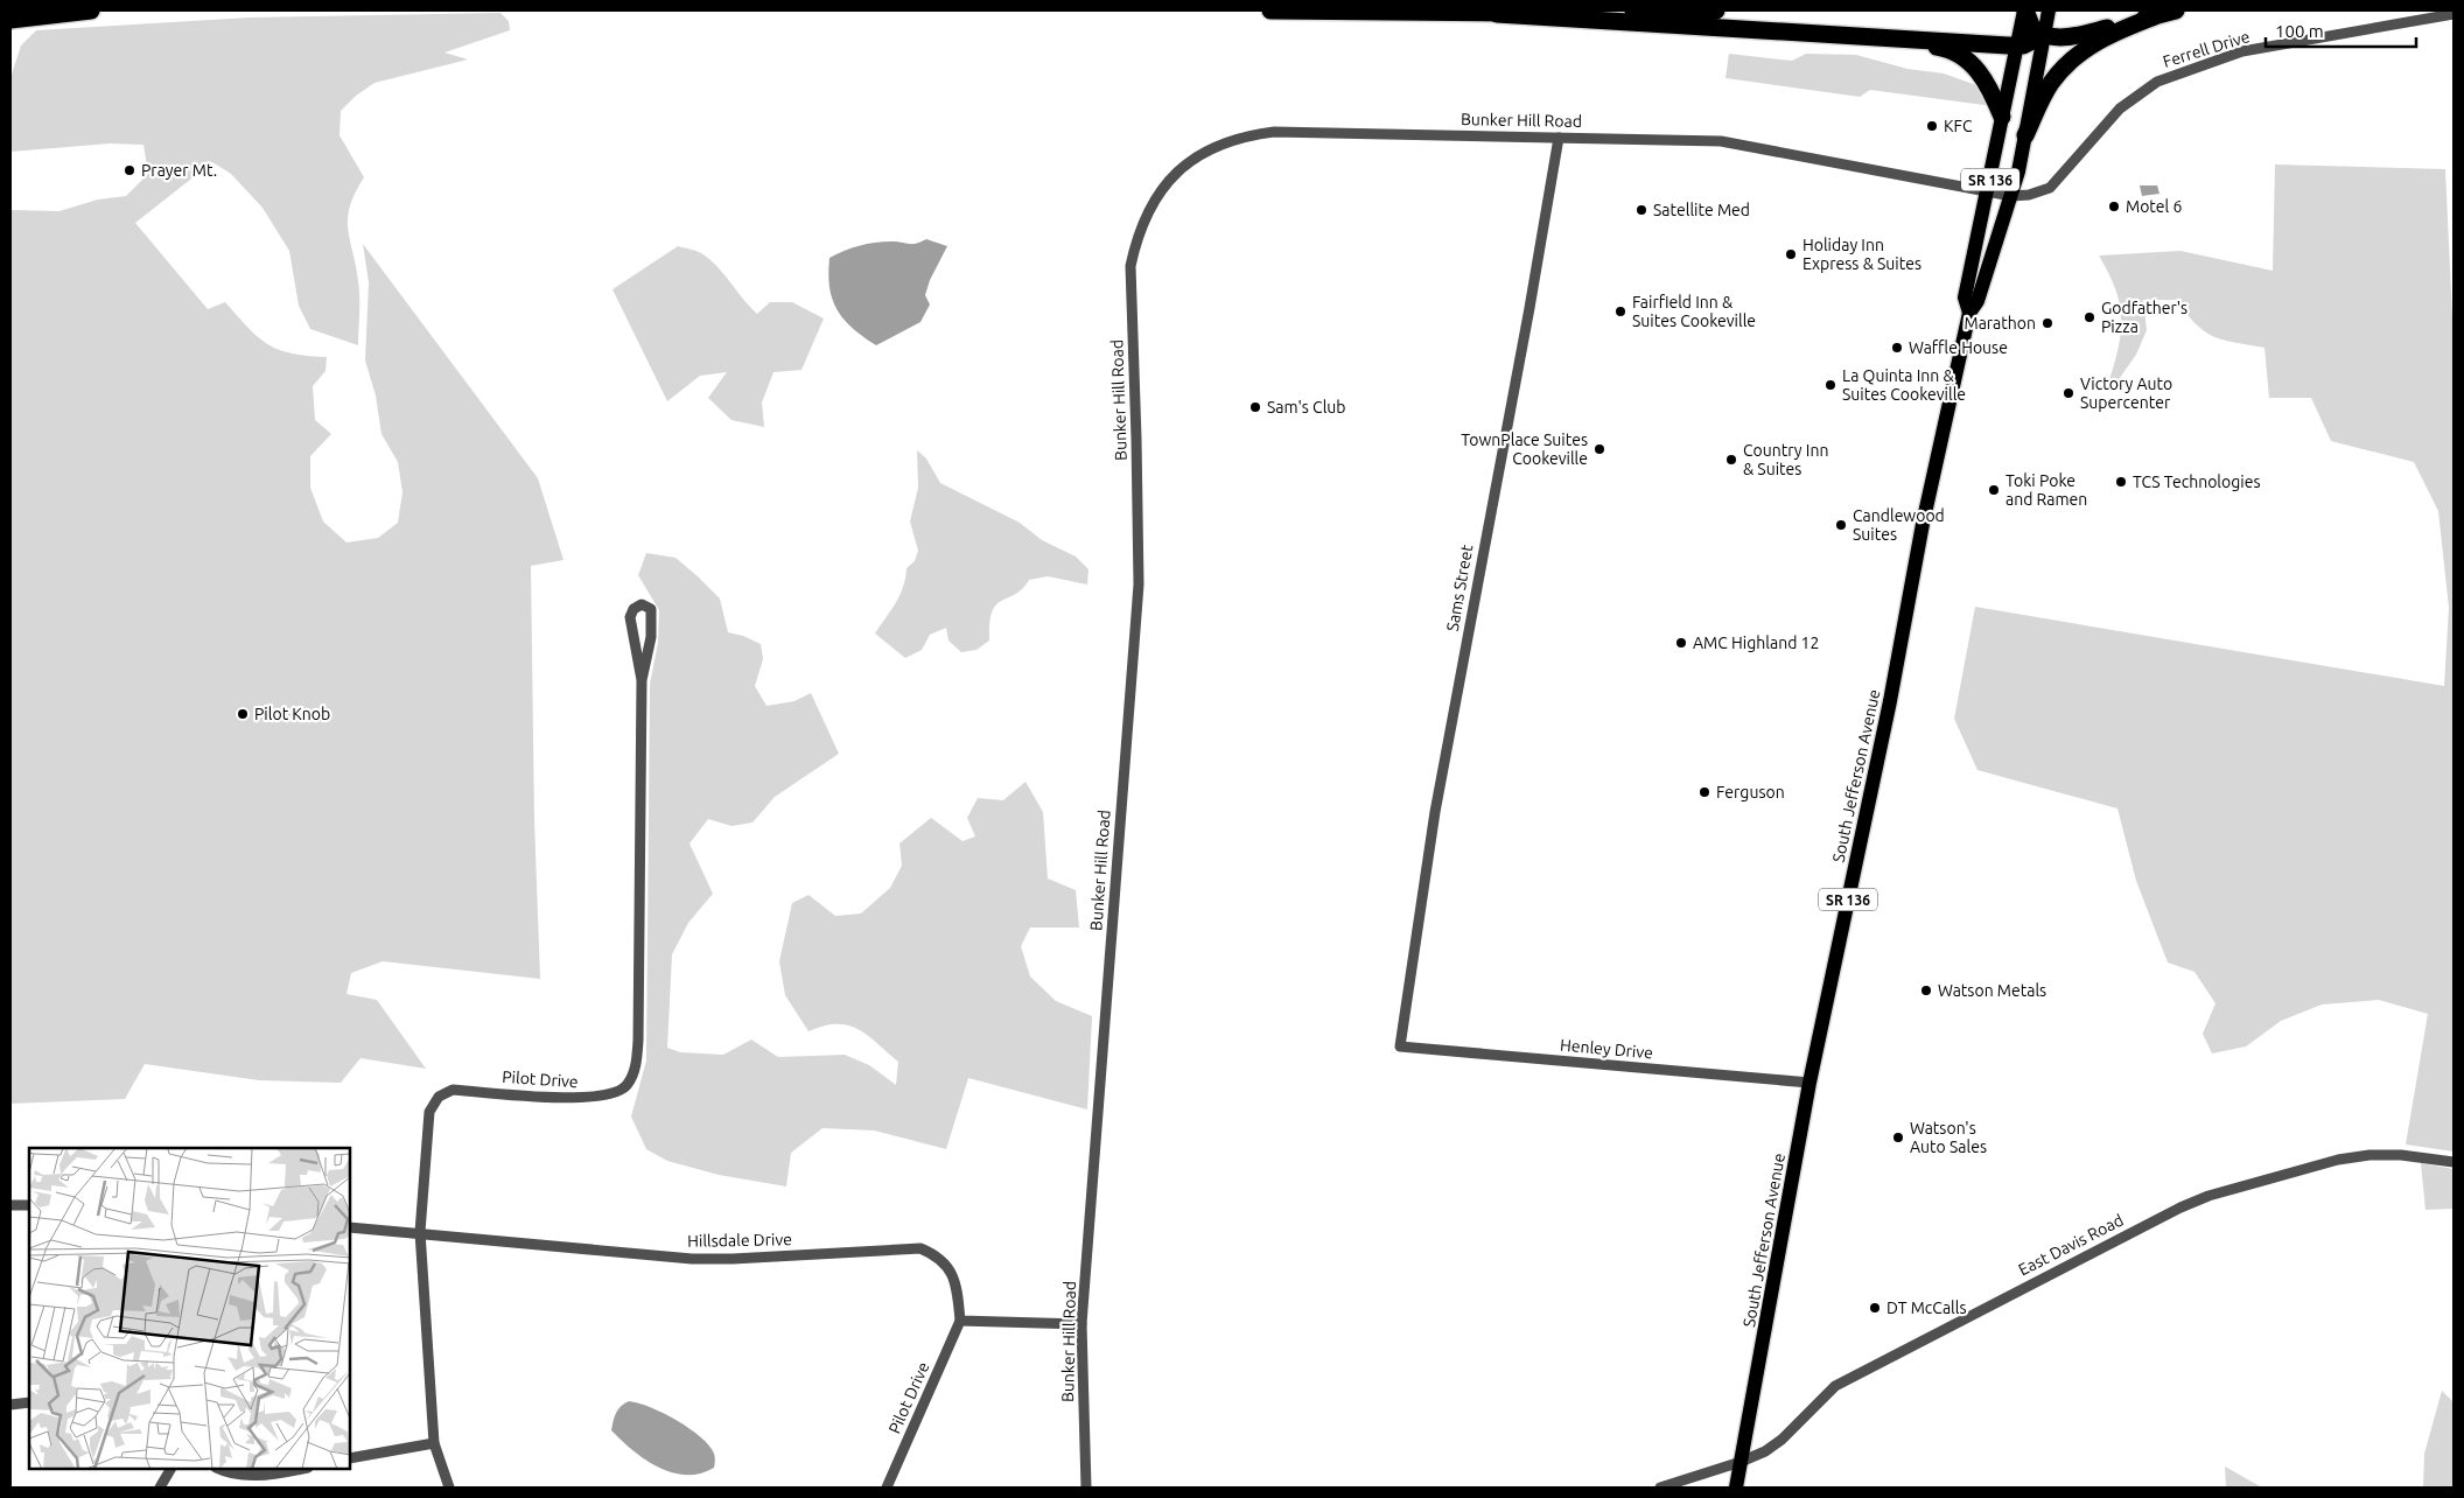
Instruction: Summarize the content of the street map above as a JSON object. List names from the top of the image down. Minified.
{"streets":{"main road":["SR 136","South Jefferson Avenue"],"street":["Ferrell Drive","Bunker Hill Road","Sams Street","Henley Drive","Pilot Drive","Hillsdale Drive","East Davis Road"]},"crossings":[["Ferrell Drive","Bunker Hill Road"],["Ferrell Drive","South Jefferson Avenue"],["Bunker Hill Road","Sams Street"],["Bunker Hill Road","South Jefferson Avenue"],["Sams Street","Henley Drive"],["South Jefferson Avenue","Henley Drive"],["South Jefferson Avenue","East Davis Road"],["Pilot Drive","Hillsdale Drive"]],"places":["KFC","Prayer Mt.","Motel 6","Satellite Med","Holiday Inn Express & Suites","Fairfield Inn & Suites Cookeville","Godfather's Pizza","Marathon","Waffle House","La Quinta Inn & Suites Cookeville","Victory Auto Supercenter","Sam's Club","TownPlace Suites Cookeville","Country Inn & Suites","TCS Technologies","Toki Poke and Ramen","Candlewood Suites","AMC Highland 12","Pilot Knob","Ferguson","Watson Metals","Watson's Auto Sales","DT McCalls"],"scale_bar":"100 m"}
